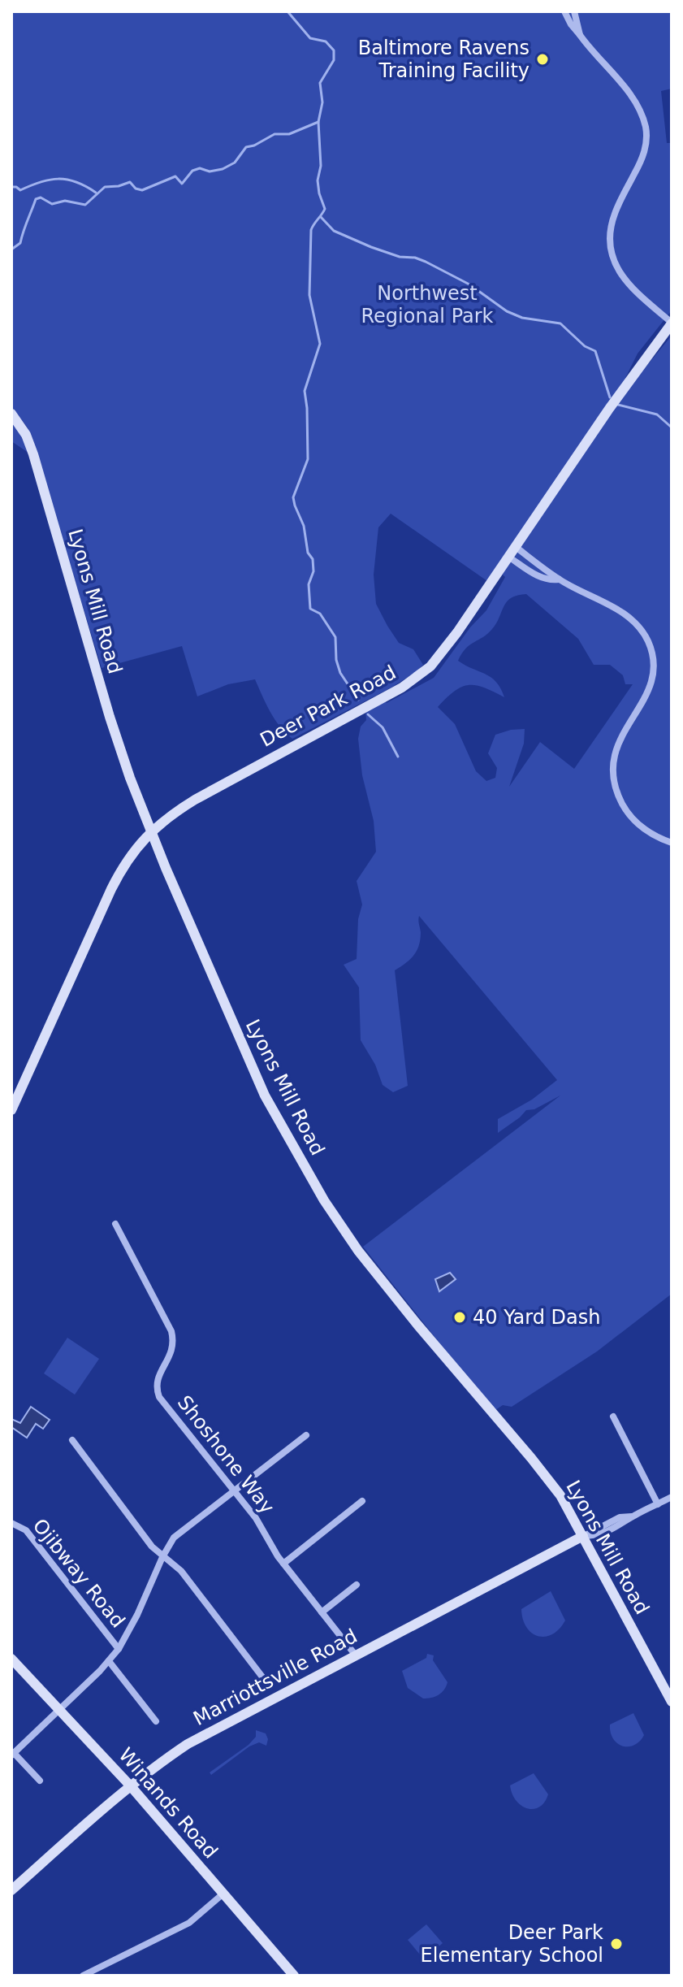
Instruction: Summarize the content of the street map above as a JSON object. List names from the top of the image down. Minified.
{"streets":{"main road":["Lyons Mill Road","Deer Park Road","Marriottsville Road","Winands Road"],"street":["Shoshone Way","Ojibway Road"]},"crossings":[["Lyons Mill Road","Deer Park Road"],["Lyons Mill Road","Marriottsville Road"],["Shoshone Way","Marriottsville Road"],["Marriottsville Road","Winands Road"]],"parks":["Northwest Regional Park"],"places":["Baltimore Ravens Training Facility","40 Yard Dash","Deer Park Elementary School"]}
